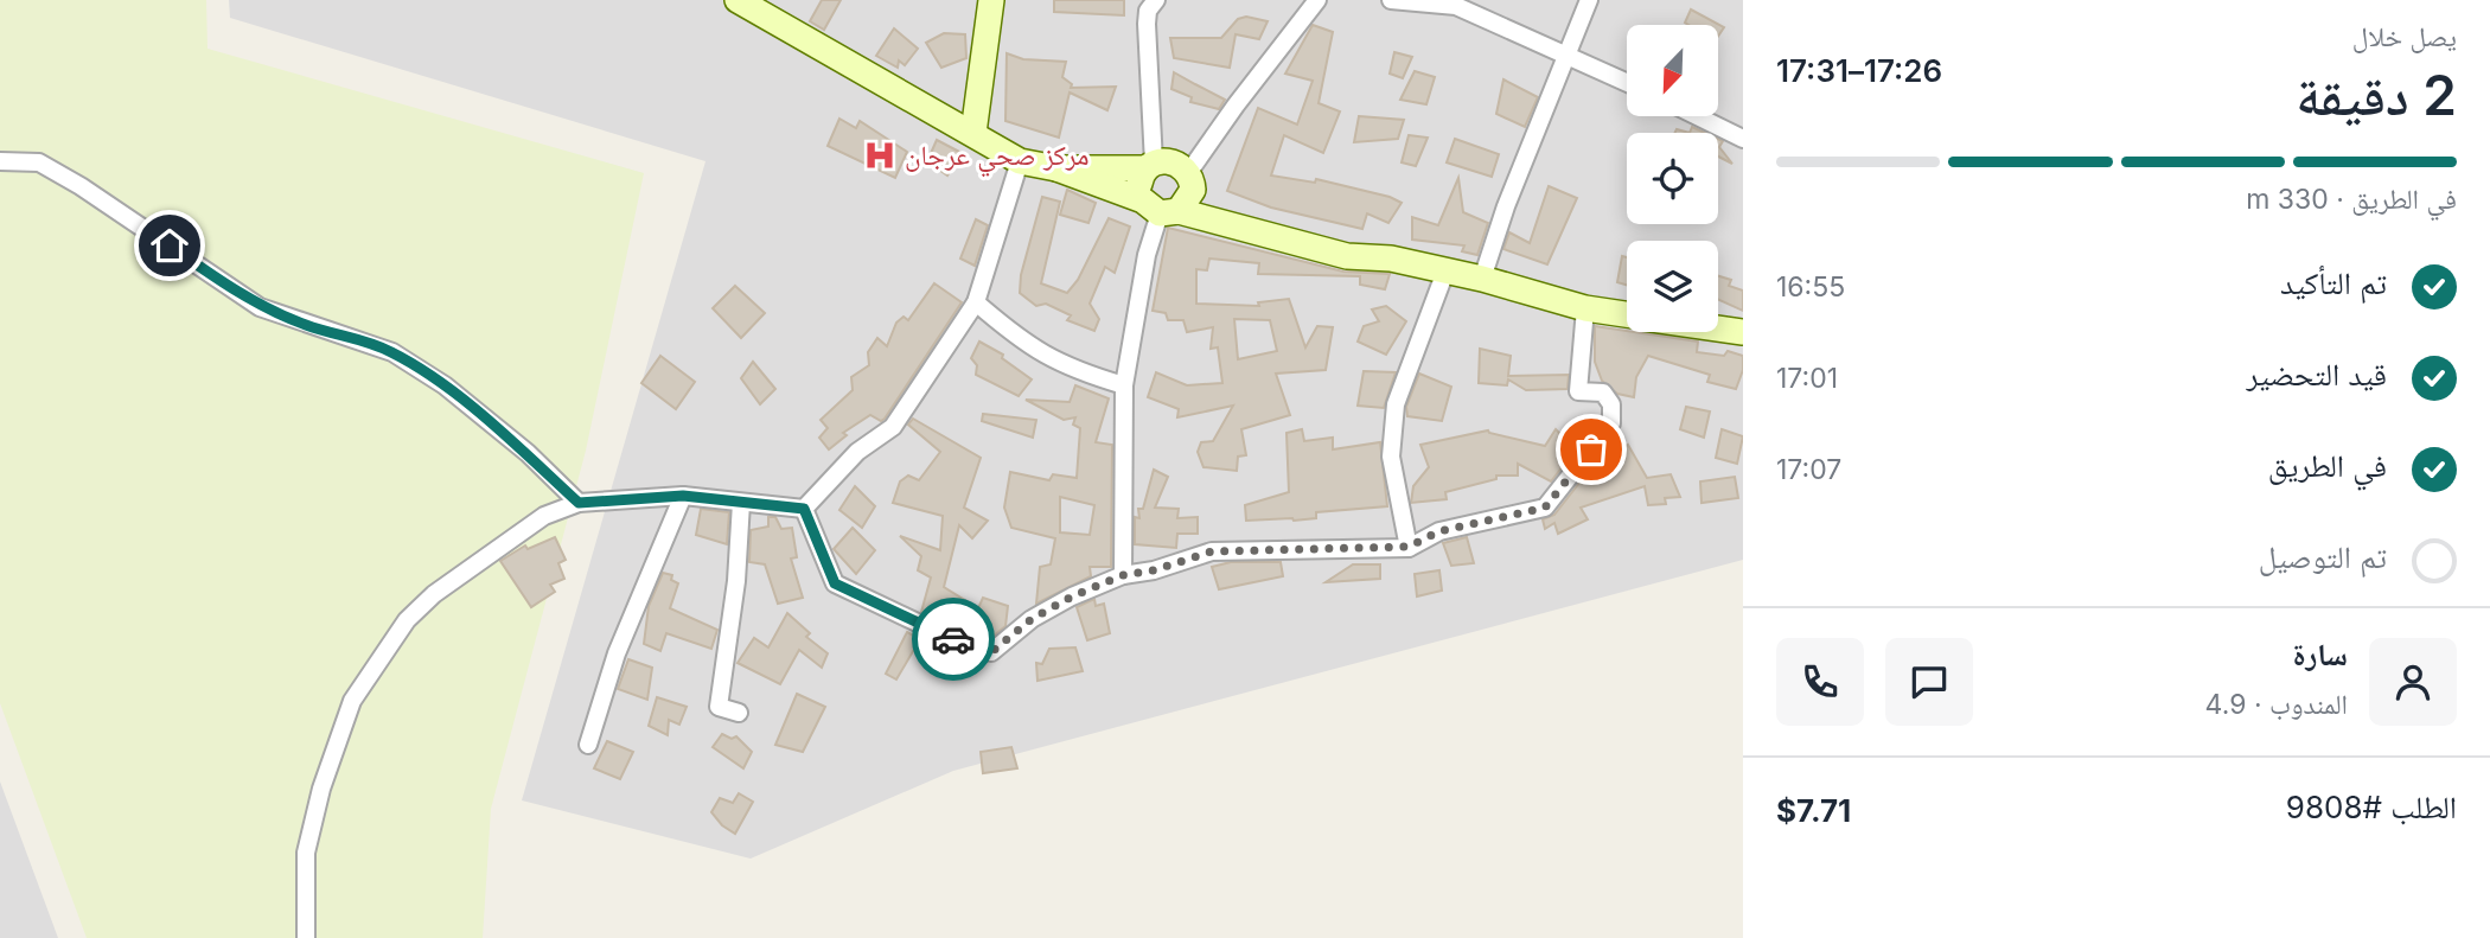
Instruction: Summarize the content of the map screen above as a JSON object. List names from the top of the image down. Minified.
{"places":{"hospital":["مركز صحي عرجان"]},"north":"bottom left","page":{"heading":["2 دقيقة","يصل خلال","17:26–17:31"],"panel":["سارة","المندوب · 4.9","الطلب #9808","$7.71"],"bar":"في الطريق · 330 m","list":[["تم التأكيد","16:55"],["قيد التحضير","17:01"],["في الطريق","17:07"],"تم التوصيل"]}}
